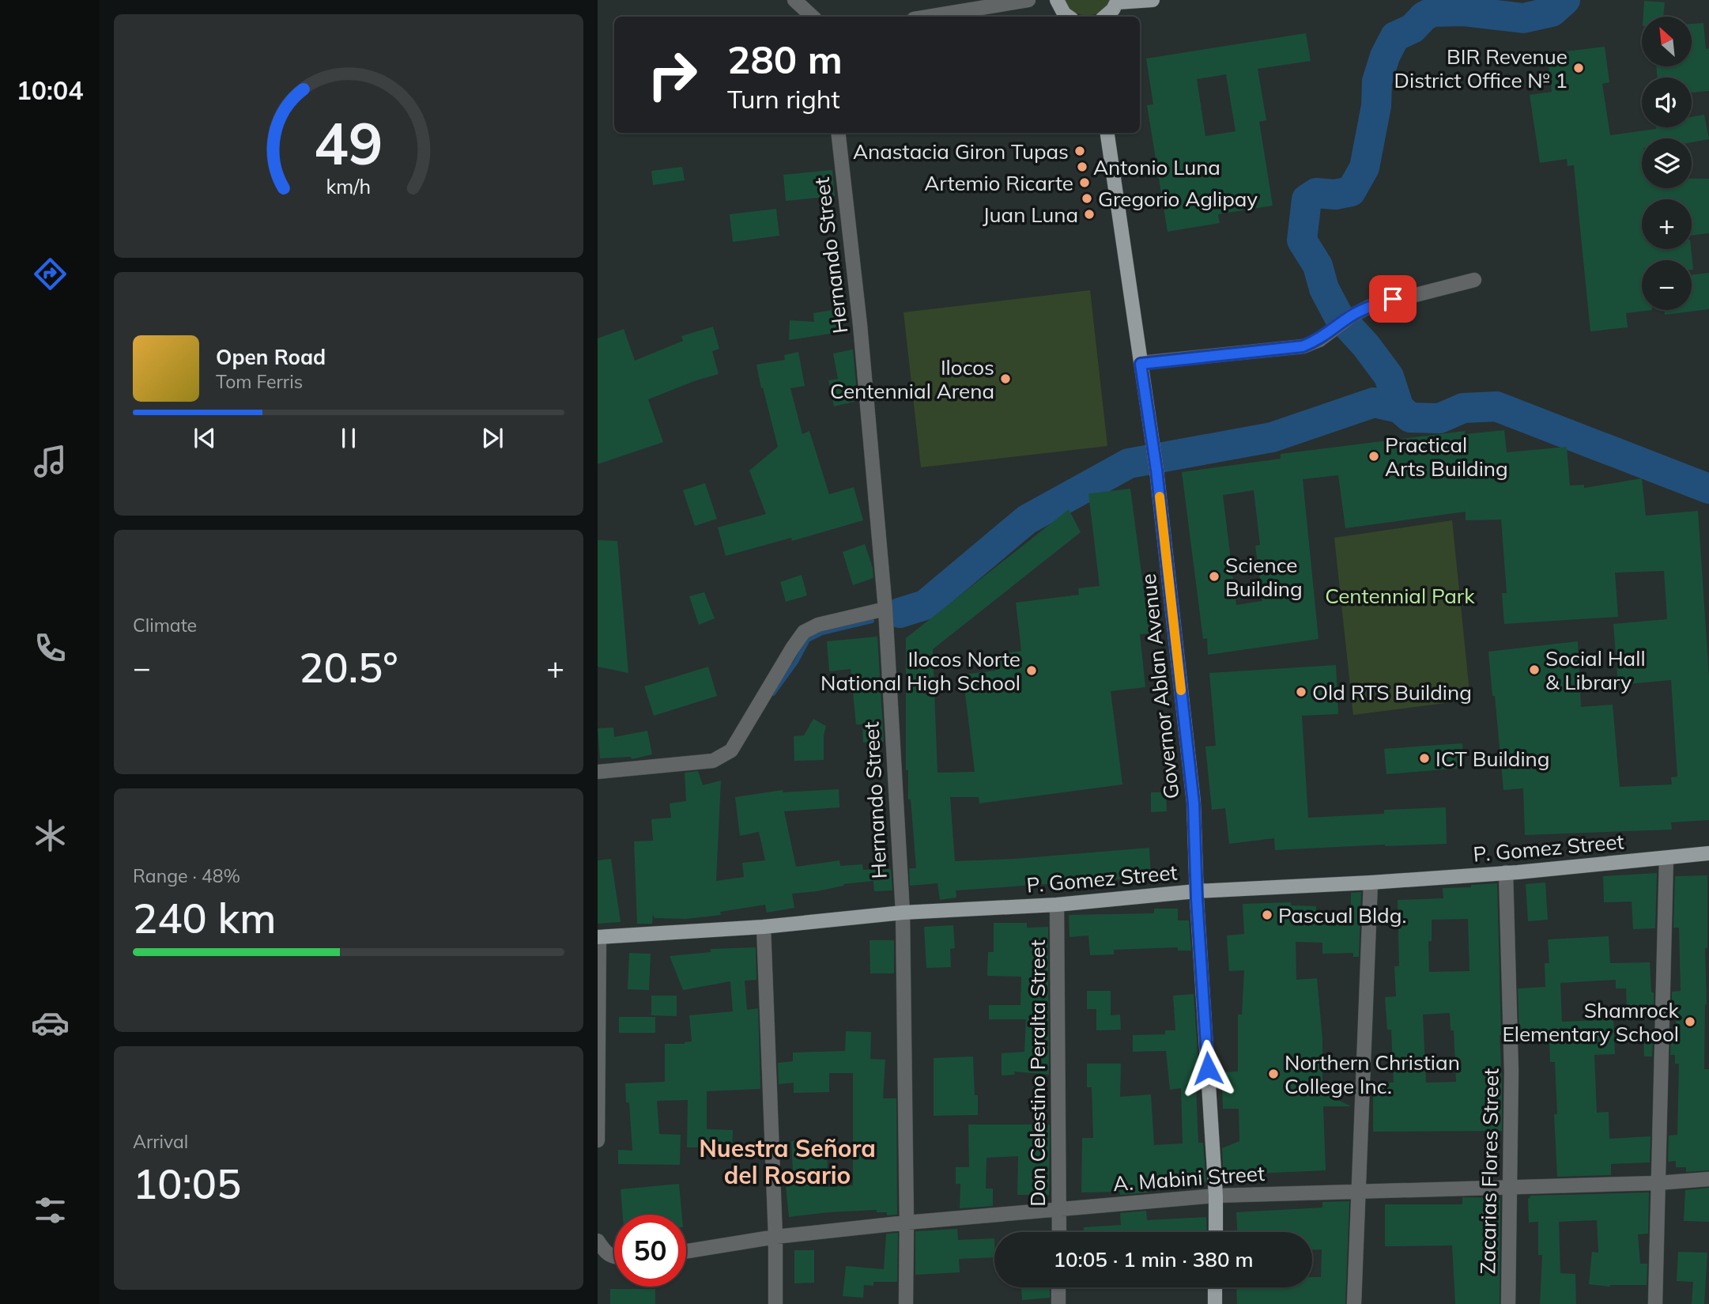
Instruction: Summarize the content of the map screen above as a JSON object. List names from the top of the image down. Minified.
{"streets":{"main road":["Governor Ablan Avenue","P. Gomez Street"],"street":["Hernando Street","Don Celestino Peralta Street","Zacarias Flores Street","A. Mabini Street"]},"crossings":[["Hernando Street","P. Gomez Street"],["Hernando Street","A. Mabini Street"],["Governor Ablan Avenue","P. Gomez Street"],["Governor Ablan Avenue","A. Mabini Street"],["P. Gomez Street","Don Celestino Peralta Street"],["P. Gomez Street","Zacarias Flores Street"],["Don Celestino Peralta Street","A. Mabini Street"],["Zacarias Flores Street","A. Mabini Street"]],"districts":["Nuestra Señora del Rosario"],"parks":["Centennial Park"],"places":["BIR Revenue District Office № 1","Anastacia Giron Tupas","Antonio Luna","Artemio Ricarte","Gregorio Aglipay","Juan Luna","Ilocos Centennial Arena","Practical Arts Building","Science Building","Social Hall & Library","Ilocos Norte National High School","Old RTS Building","ICT Building","Pascual Bldg.","Shamrock Elementary School","Northern Christian College Inc."],"north":"top left","page":{"tabs":"10:04","map_buttons":["+","−"],"turn":["280 m","Turn right"],"song":["Open Road","Tom Ferris"],"tile":["Climate",["Range · 48%","240 km"],["Arrival","10:05"]],"heat":["−","20.5°","+"],"limit":"50","trip":"10:05 · 1 min · 380 m","gauge":["49","km/h"]}}
